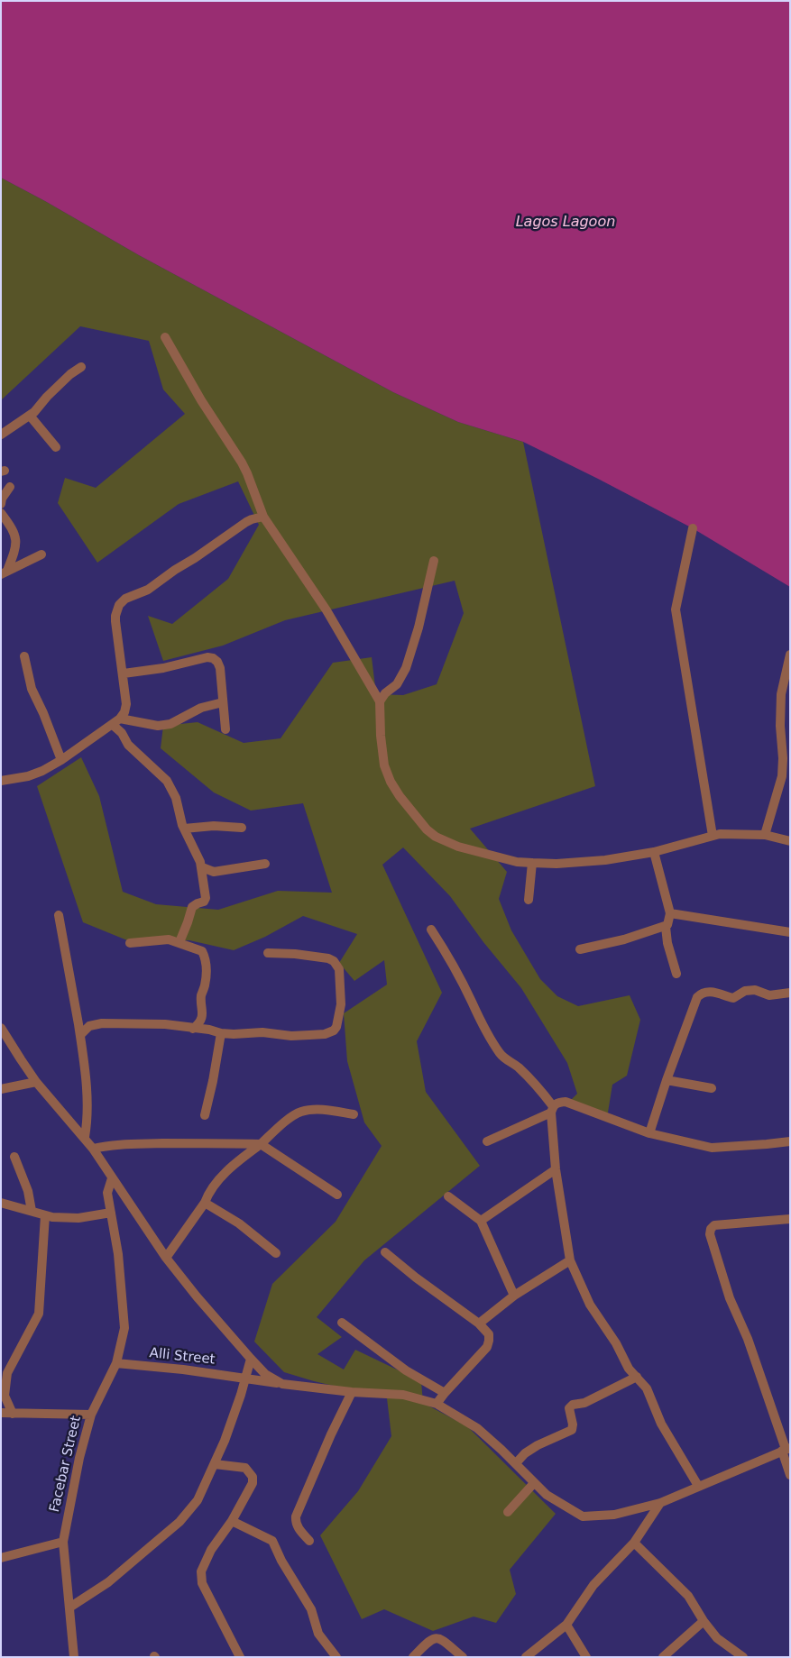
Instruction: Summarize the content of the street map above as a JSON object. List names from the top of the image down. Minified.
{"streets":{"street":["Alli Street","Facebar Street"]},"crossings":[["Alli Street","Facebar Street"]],"water":["Lagos Lagoon"]}
